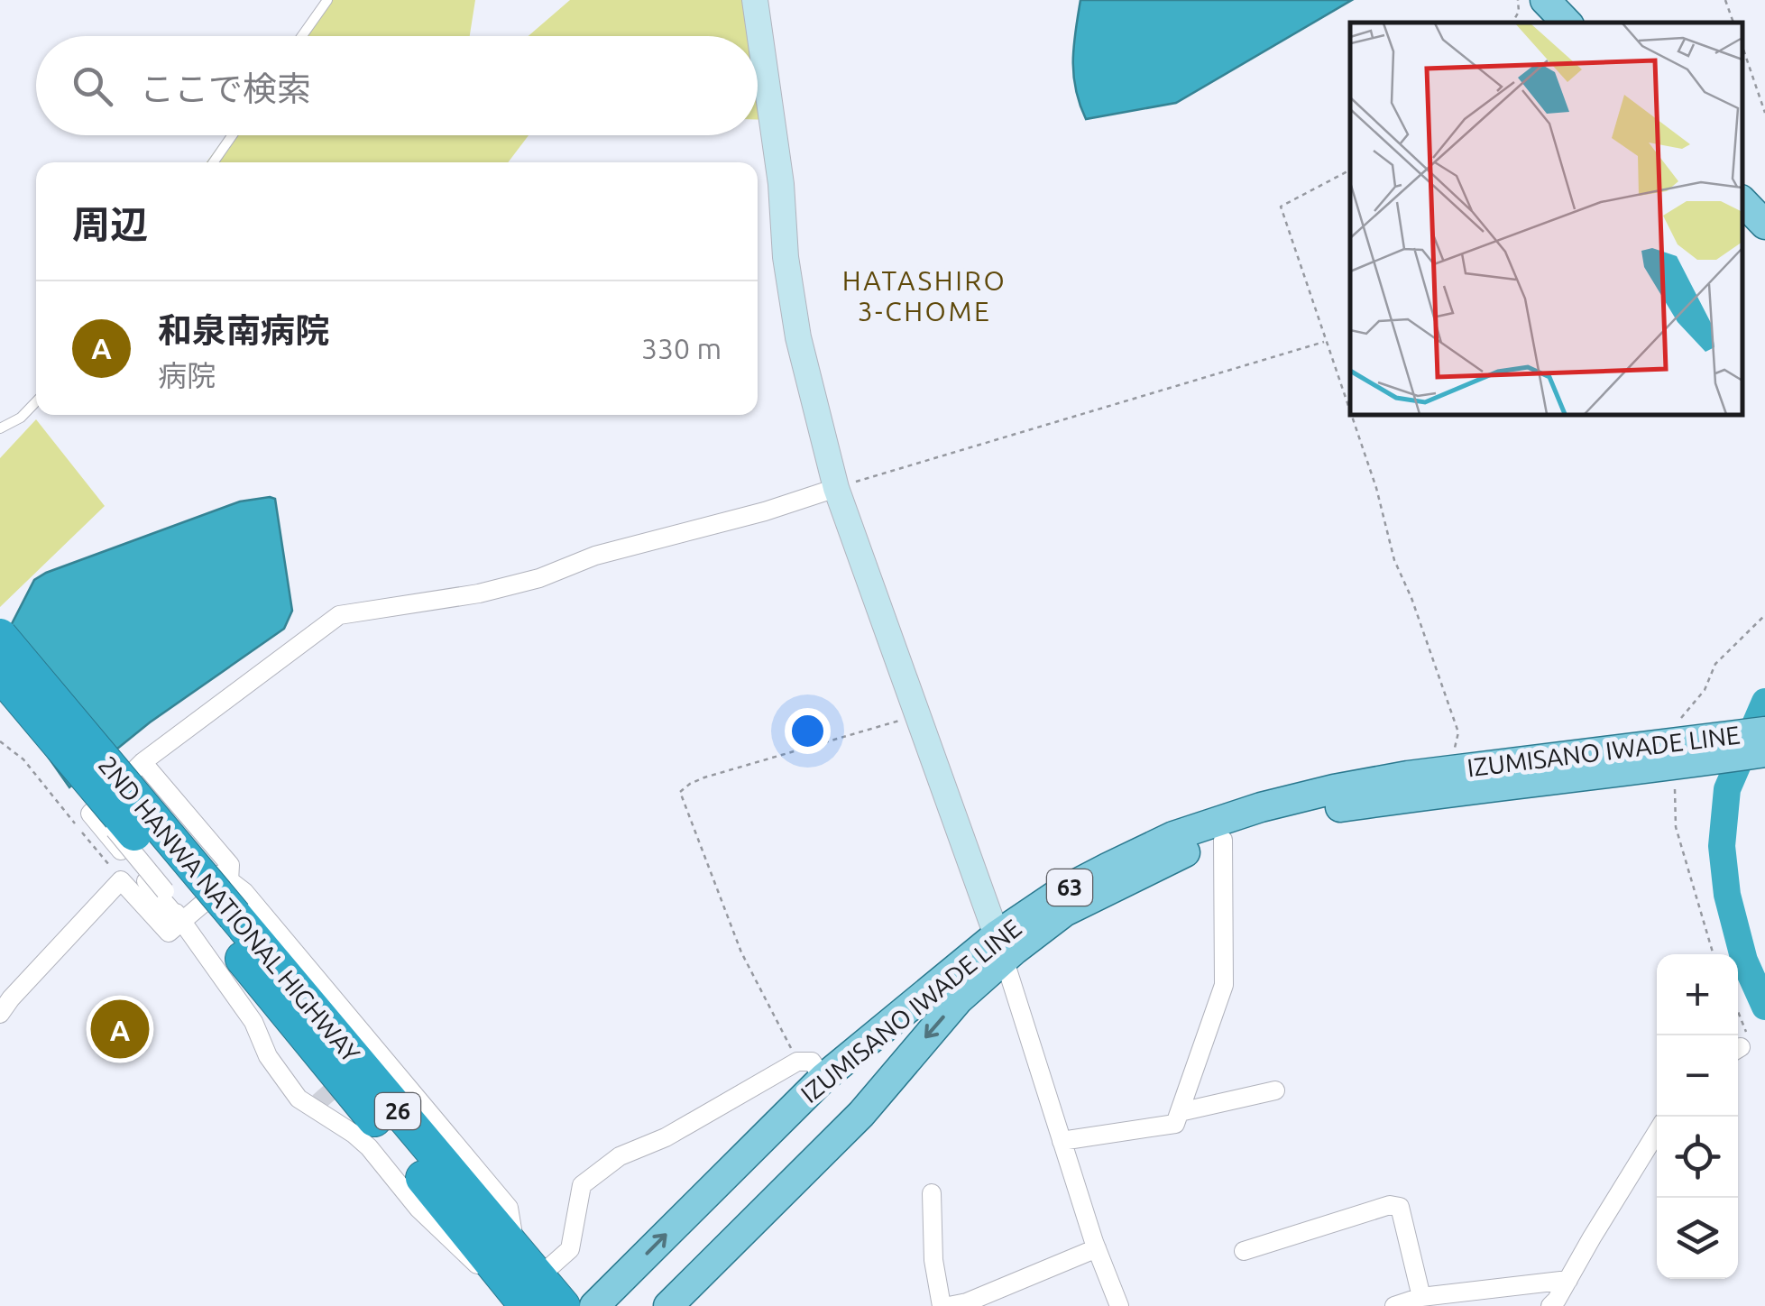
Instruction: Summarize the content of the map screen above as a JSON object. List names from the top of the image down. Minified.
{"streets":{"highway":["2ND HANWA NATIONAL HIGHWAY","26"],"main road":["IZUMISANO IWADE LINE","63"]},"districts":["HATASHIRO 3-CHOME"],"page":{"search":"ここで検索","heading":"周辺","list":[{"mark":"A","name":"和泉南病院","note":"病院","value":"330 m"}],"map_buttons":["+","−"],"pins":"A"}}
